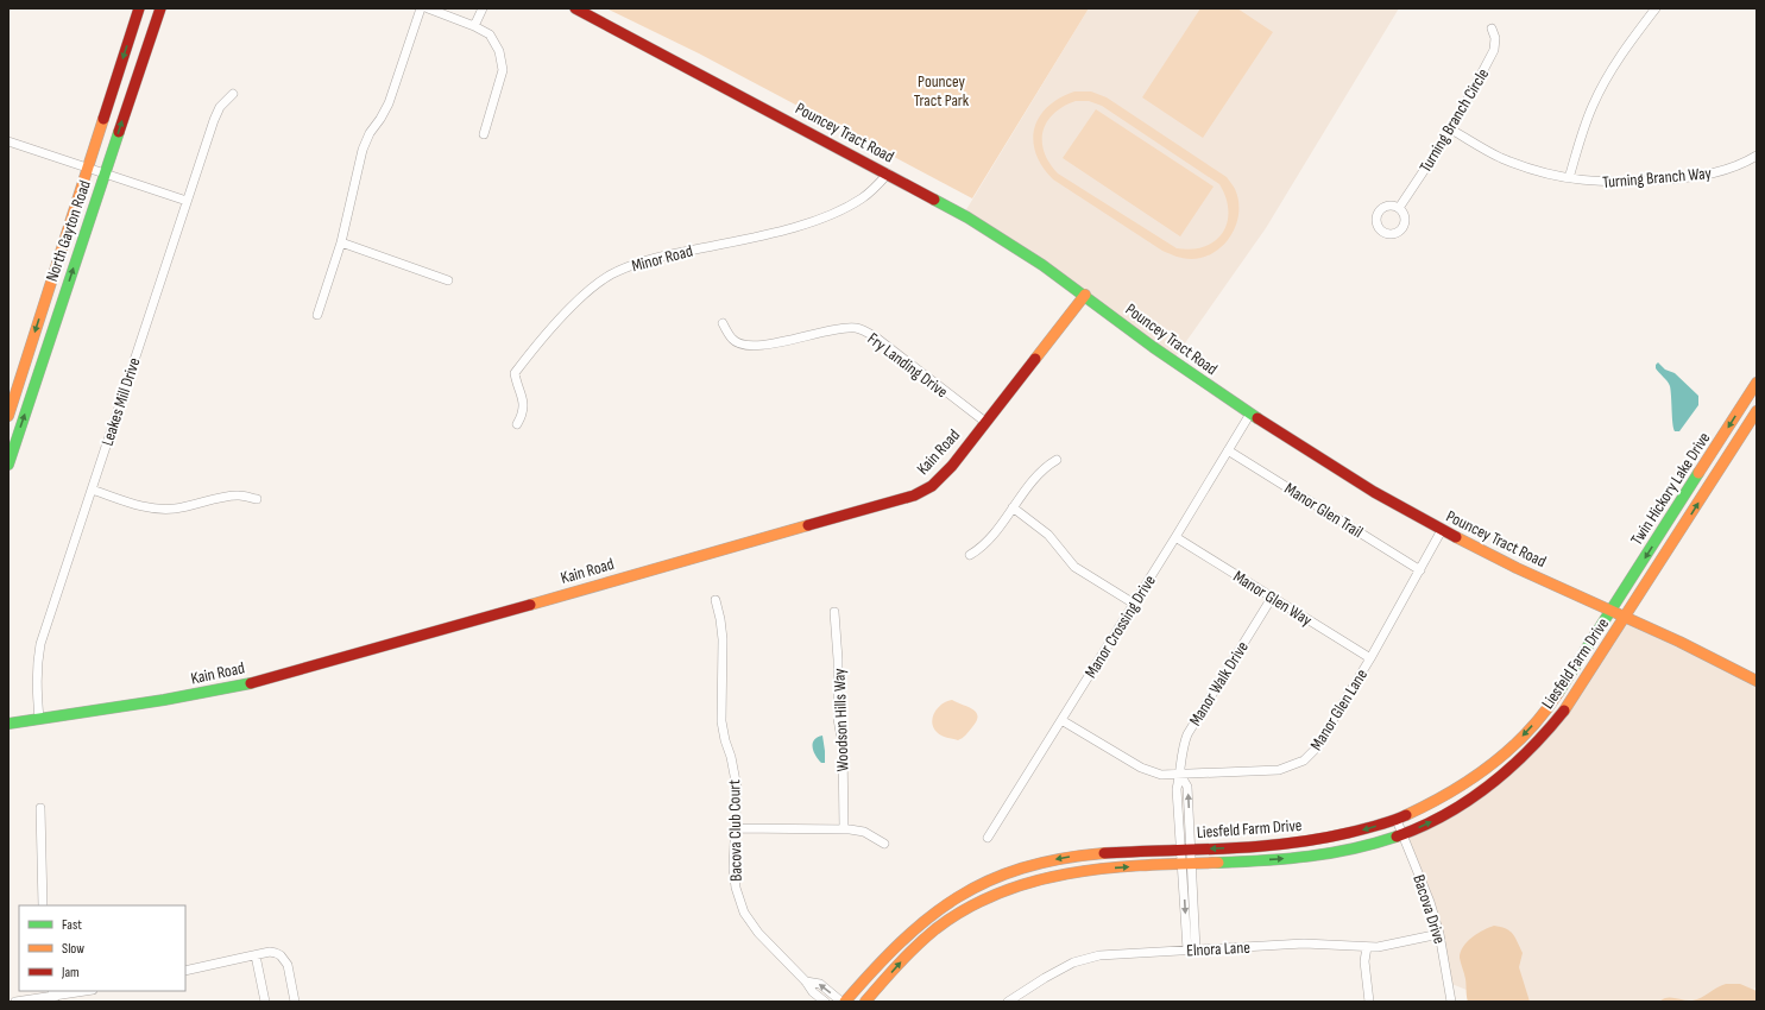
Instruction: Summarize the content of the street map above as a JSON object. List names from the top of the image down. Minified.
{"streets":{"street":["Turning Branch Circle","Pouncey Tract Road","Turning Branch Way","North Gayton Road","Minor Road","Fry Landing Drive","Leakes Mill Drive","Kain Road","Twin Hickory Lake Drive","Manor Glen Trail","Manor Glen Way","Manor Crossing Drive","Liesfeld Farm Drive","Manor Walk Drive","Manor Glen Lane","Woodson Hills Way","Bacova Club Court","Bacova Drive","Elnora Lane"]},"crossings":[["Turning Branch Circle","Turning Branch Way"],["Pouncey Tract Road","Minor Road"],["Pouncey Tract Road","Kain Road"],["Pouncey Tract Road","Twin Hickory Lake Drive"],["Pouncey Tract Road","Manor Crossing Drive"],["Pouncey Tract Road","Liesfeld Farm Drive"],["Pouncey Tract Road","Manor Glen Lane"],["Fry Landing Drive","Kain Road"],["Leakes Mill Drive","Kain Road"],["Twin Hickory Lake Drive","Liesfeld Farm Drive"],["Manor Glen Trail","Manor Crossing Drive"],["Manor Glen Trail","Manor Glen Lane"],["Manor Glen Way","Manor Crossing Drive"],["Manor Glen Way","Manor Walk Drive"],["Manor Glen Way","Manor Glen Lane"],["Manor Crossing Drive","Manor Glen Lane"],["Liesfeld Farm Drive","Manor Walk Drive"],["Liesfeld Farm Drive","Bacova Club Court"],["Liesfeld Farm Drive","Bacova Drive"],["Manor Walk Drive","Manor Glen Lane"],["Manor Walk Drive","Elnora Lane"],["Bacova Drive","Elnora Lane"]],"parks":["Pouncey Tract Park"],"legend":["Fast","Slow","Jam"]}
